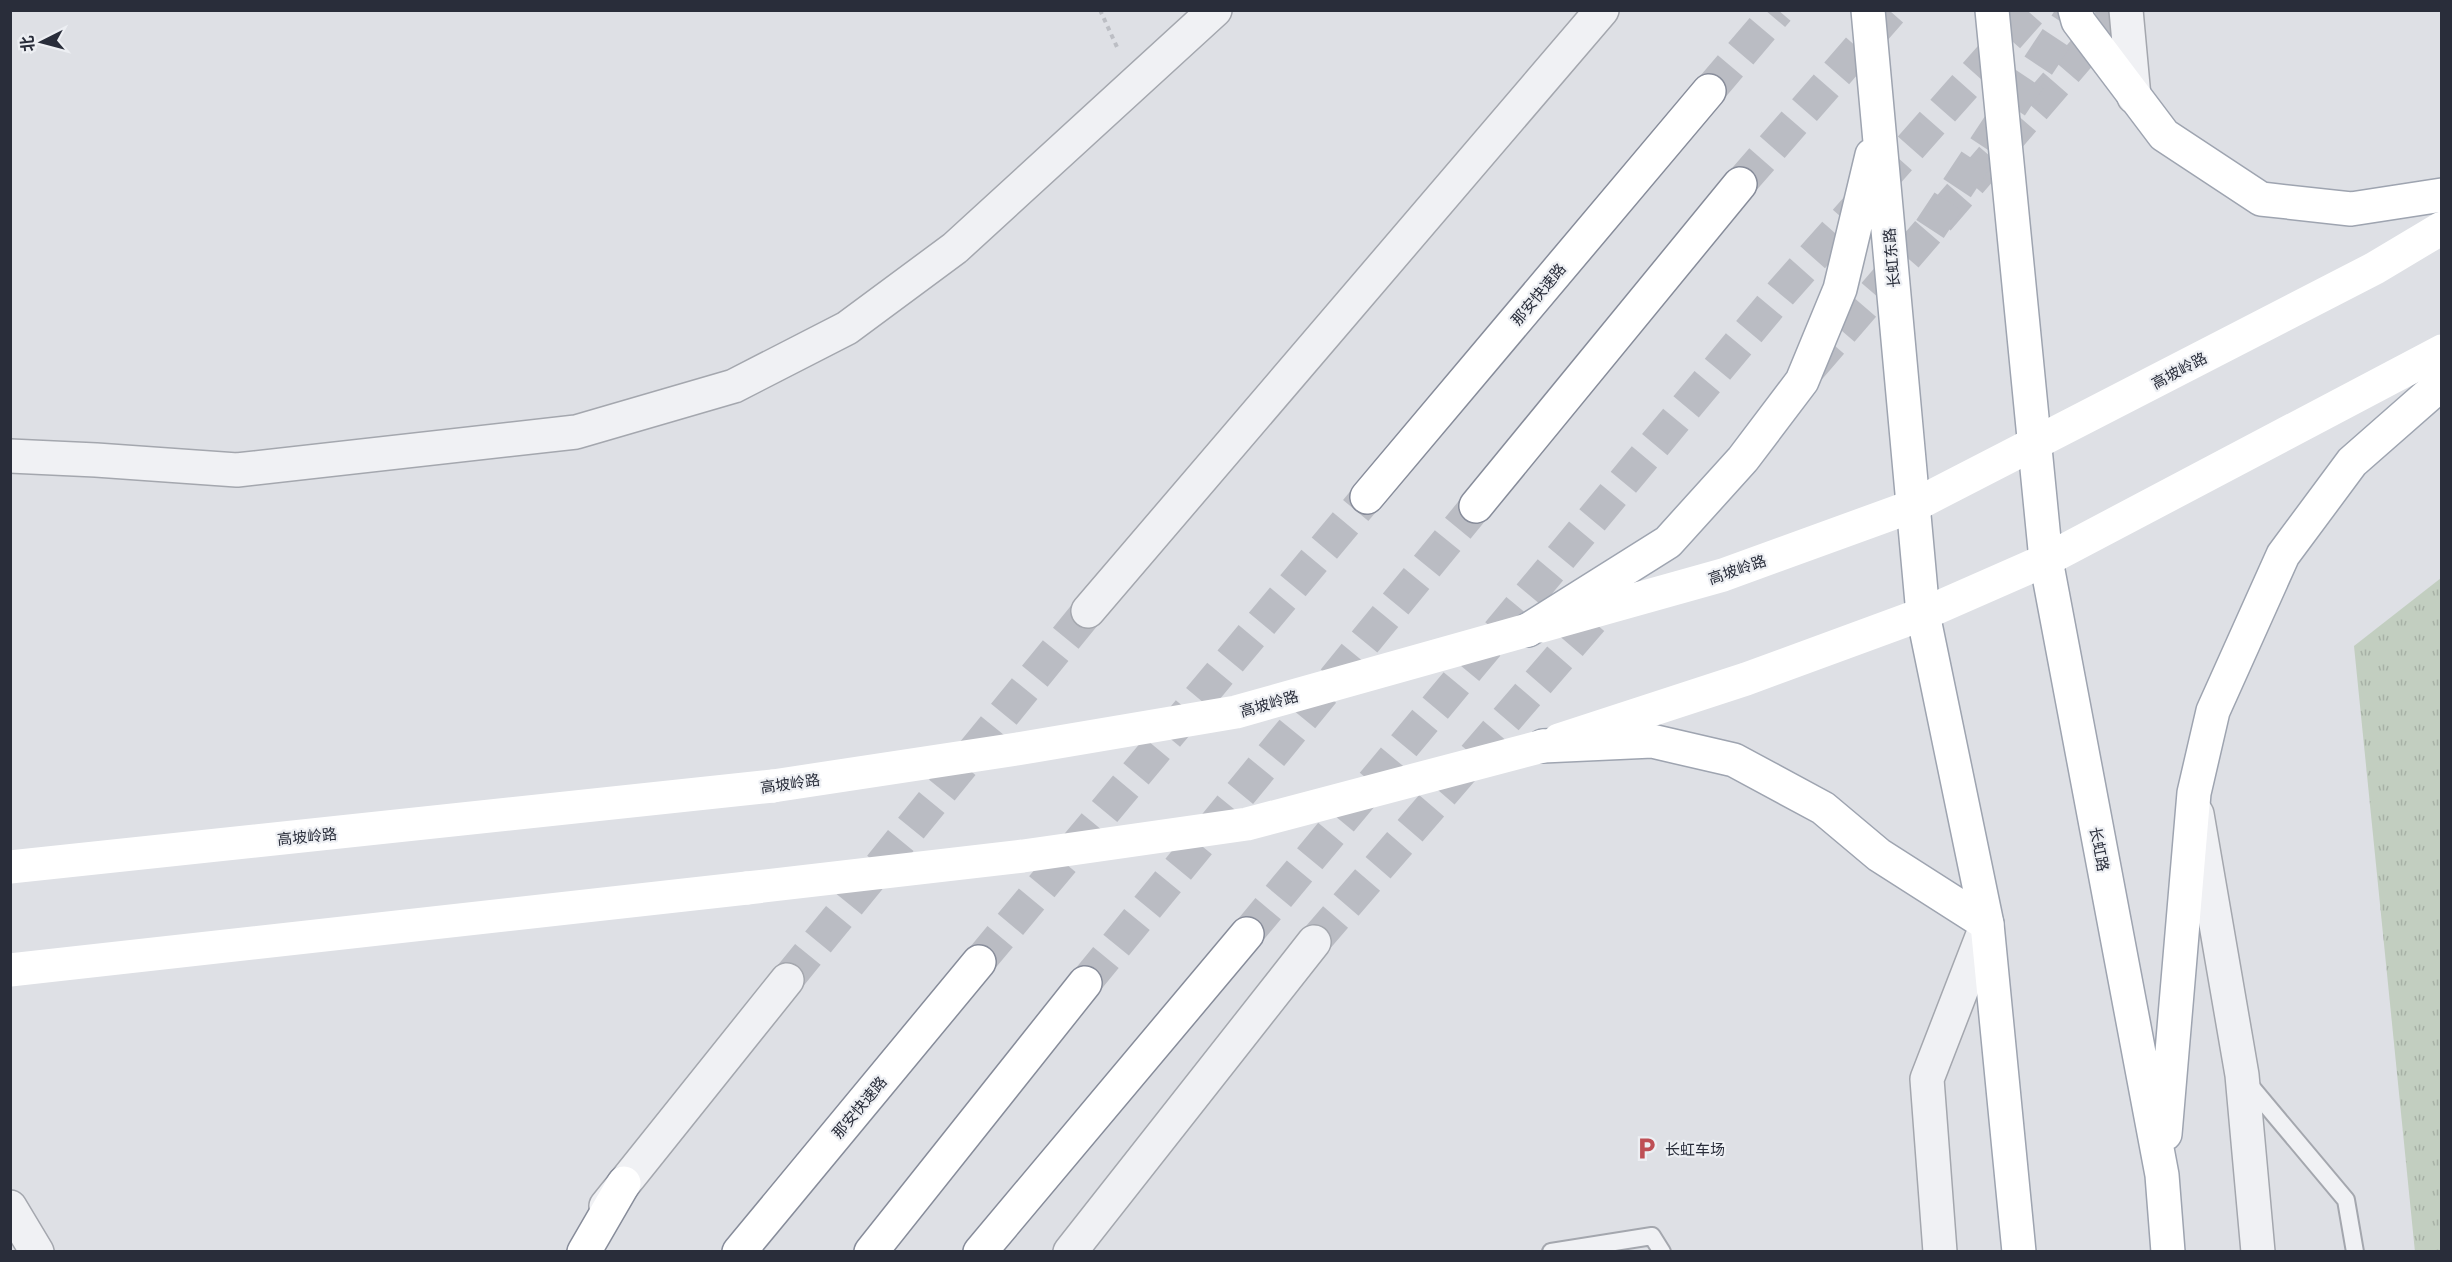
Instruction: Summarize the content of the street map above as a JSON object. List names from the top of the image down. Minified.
{"streets":{"main road":["长虹东路","那安快速路","高坡岭路","长虹路"]},"crossings":[["长虹东路","高坡岭路"],["高坡岭路","长虹路"]],"places":{"parking":["长虹车场"]},"north":"left"}
